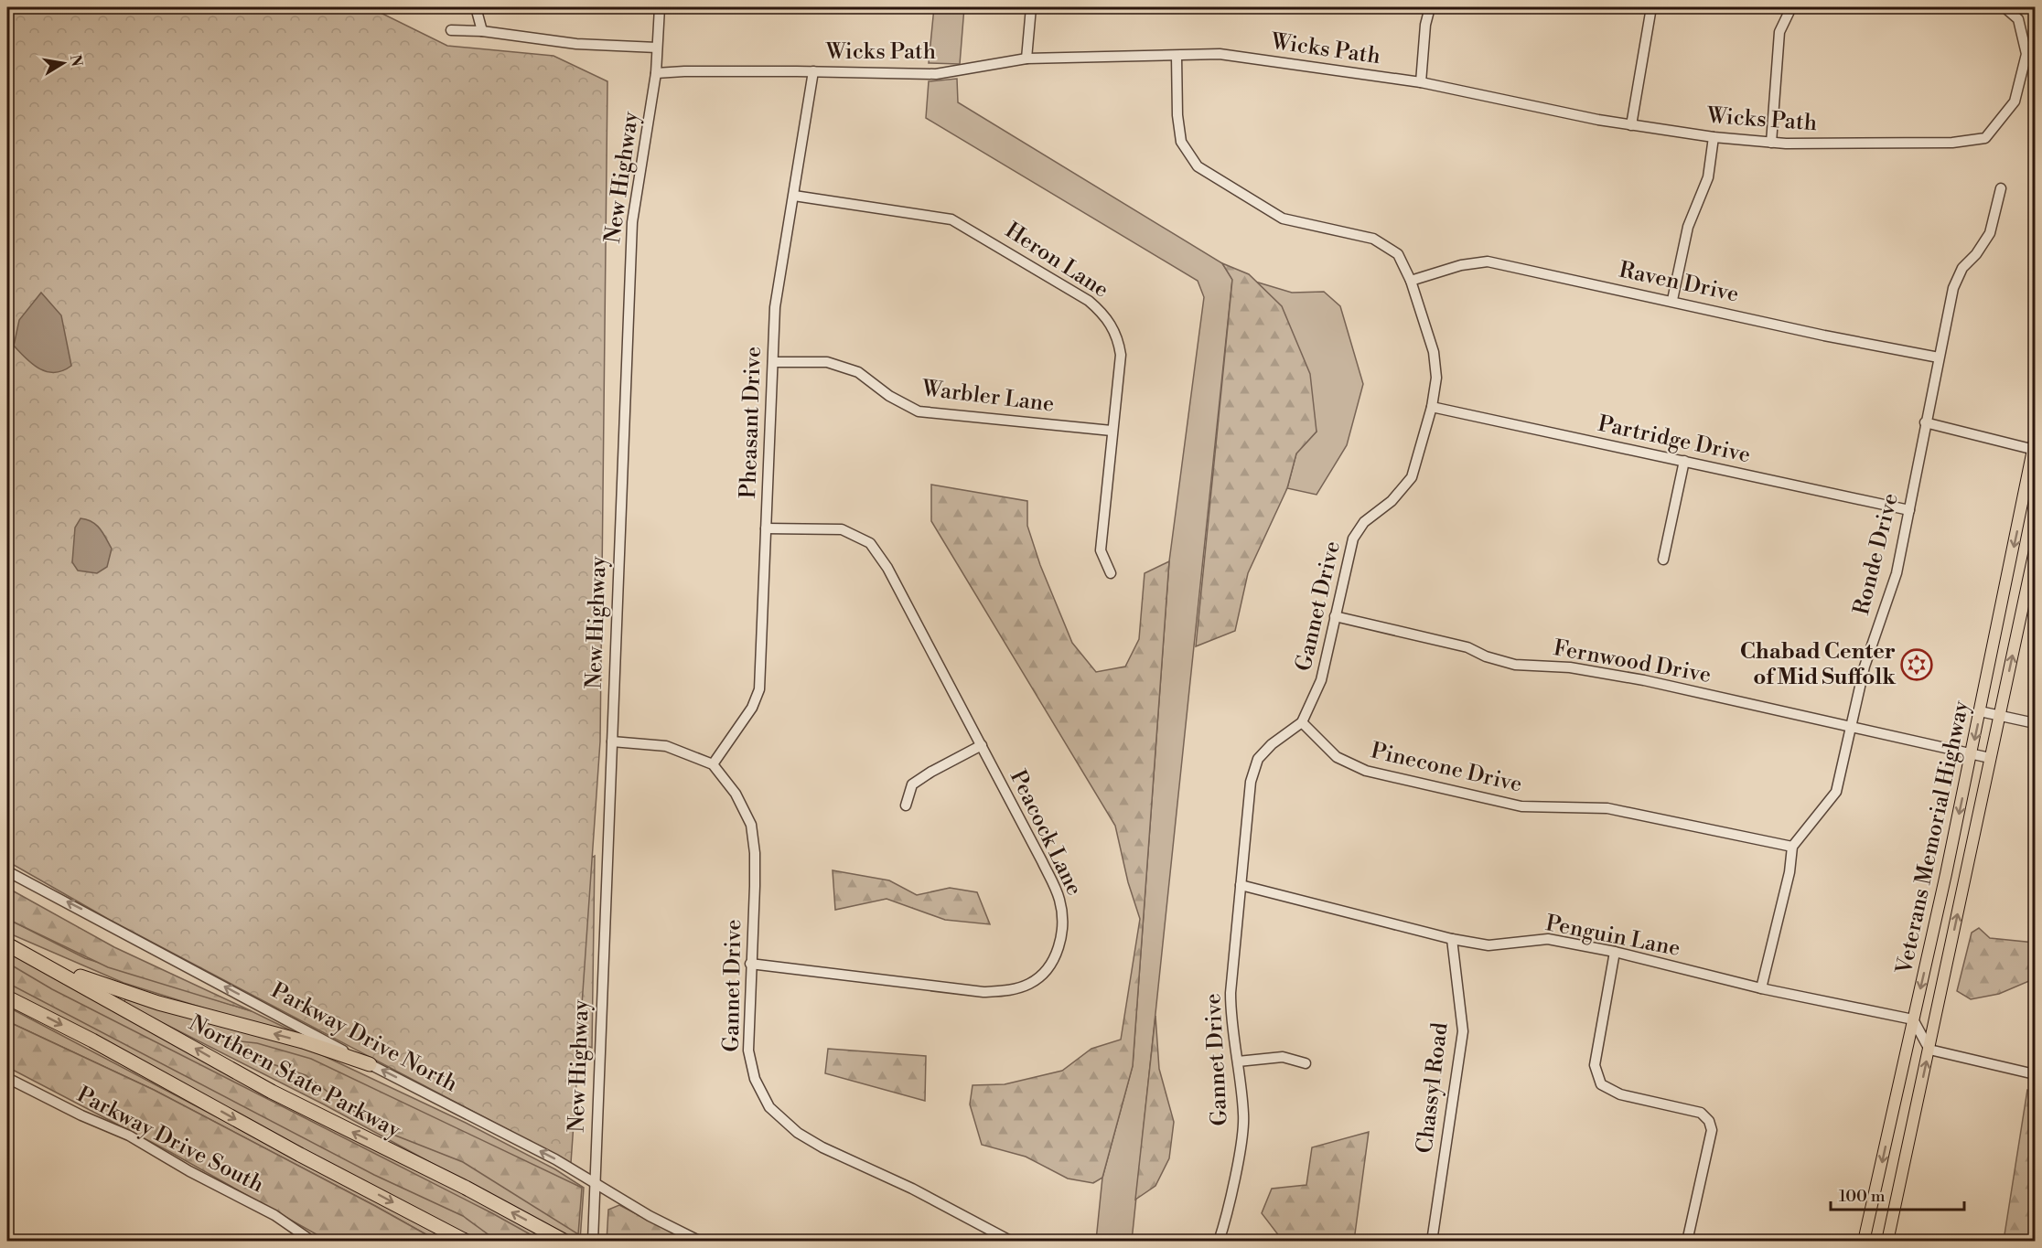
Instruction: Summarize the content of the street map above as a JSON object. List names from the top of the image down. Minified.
{"streets":{"highway":["Northern State Parkway"],"main road":["Veterans Memorial Highway"],"street":["Wicks Path","New Highway","Heron Lane","Raven Drive","Warbler Lane","Pheasant Drive","Partridge Drive","Ronde Drive","Gannet Drive","Fernwood Drive","Pinecone Drive","Peacock Lane","Penguin Lane","Parkway Drive North","Chassyl Road","Parkway Drive South"]},"crossings":[["Wicks Path","New Highway"],["Wicks Path","Pheasant Drive"],["Wicks Path","Gannet Drive"],["New Highway","Parkway Drive North"],["Heron Lane","Warbler Lane"],["Heron Lane","Pheasant Drive"],["Raven Drive","Ronde Drive"],["Raven Drive","Gannet Drive"],["Warbler Lane","Pheasant Drive"],["Pheasant Drive","Gannet Drive"],["Pheasant Drive","Peacock Lane"],["Partridge Drive","Ronde Drive"],["Partridge Drive","Gannet Drive"],["Ronde Drive","Fernwood Drive"],["Ronde Drive","Pinecone Drive"],["Gannet Drive","Fernwood Drive"],["Gannet Drive","Pinecone Drive"],["Gannet Drive","Peacock Lane"],["Gannet Drive","Penguin Lane"],["Fernwood Drive","Veterans Memorial Highway"],["Veterans Memorial Highway","Penguin Lane"],["Penguin Lane","Chassyl Road"]],"one_way":["Parkway Drive North"],"places":{"synagogue":["Chabad Center of Mid Suffolk"]},"scale_bar":"100 m","north":"right"}
